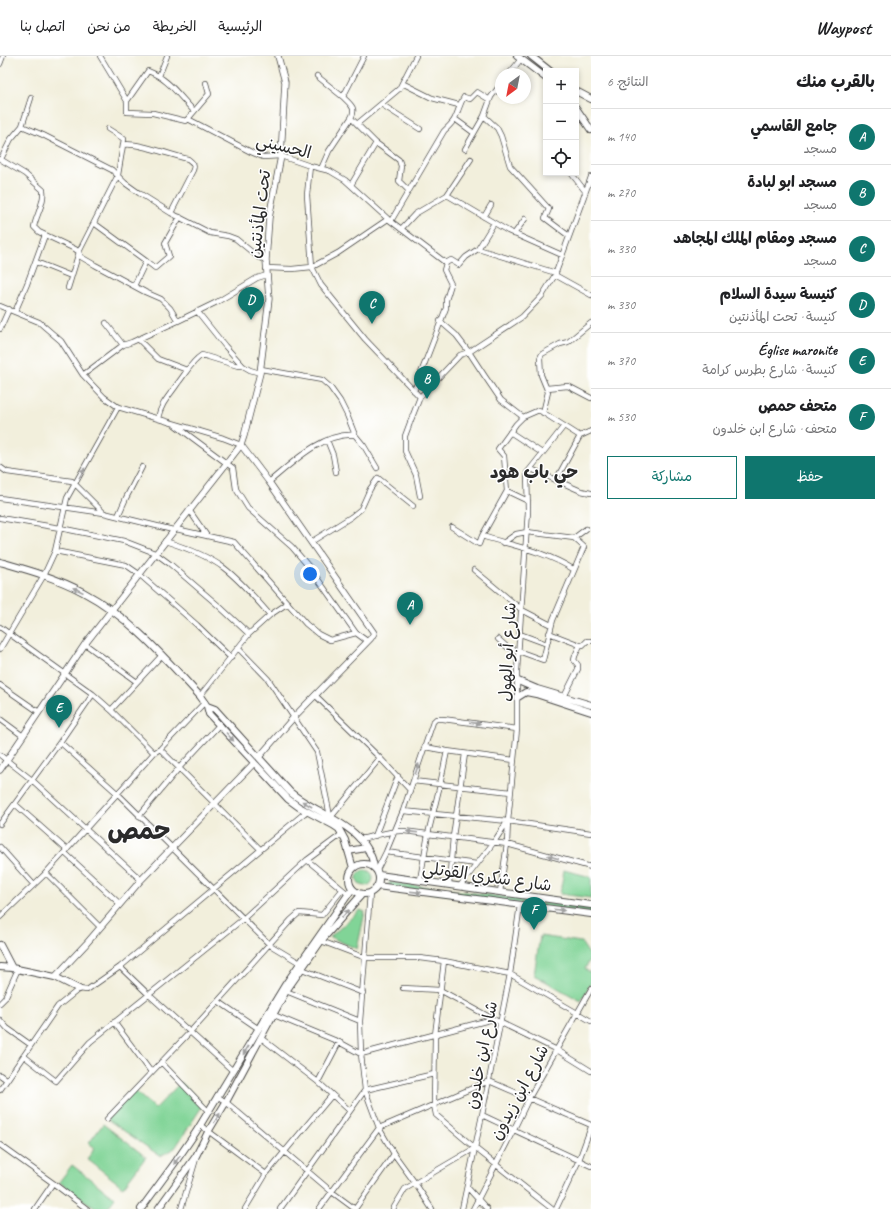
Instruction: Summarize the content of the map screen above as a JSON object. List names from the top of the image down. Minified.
{"streets":{"main road":["شارع شكري القوتلي"],"street":["الحسيني","تحت المأذنتين","شارع أبو الهول","شارع ابن خلدون","شارع ابن زيدون"]},"crossings":[["الحسيني","تحت المأذنتين"],["شارع أبو الهول","شارع شكري القوتلي"],["شارع شكري القوتلي","شارع ابن خلدون"]],"districts":["حي باب هود","حمص"],"north":"bottom left","page":{"header":"Waypost","nav":["الرئيسية","الخريطة","من نحن","اتصل بنا"],"heading":["بالقرب منك","النتائج: 6"],"map_buttons":["+","−"],"list":[{"mark":"A","name":"جامع القاسمي","note":"مسجد","value":"140 m"},{"mark":"B","name":"مسجد ابو لبادة","note":"مسجد","value":"270 m"},{"mark":"C","name":"مسجد ومقام الملك المجاهد","note":"مسجد","value":"330 m"},{"mark":"D","name":"كنيسة سيدة السلام","note":"كنيسة · تحت المأذنتين","value":"330 m"},{"mark":"E","name":"Église maronite","note":"كنيسة · شارع بطرس كرامة","value":"370 m"},{"mark":"F","name":"متحف حمص","note":"متحف · شارع ابن خلدون","value":"530 m"}],"pins":["D","C","B","A","E","F"],"buttons":["حفظ","مشاركة"]}}
